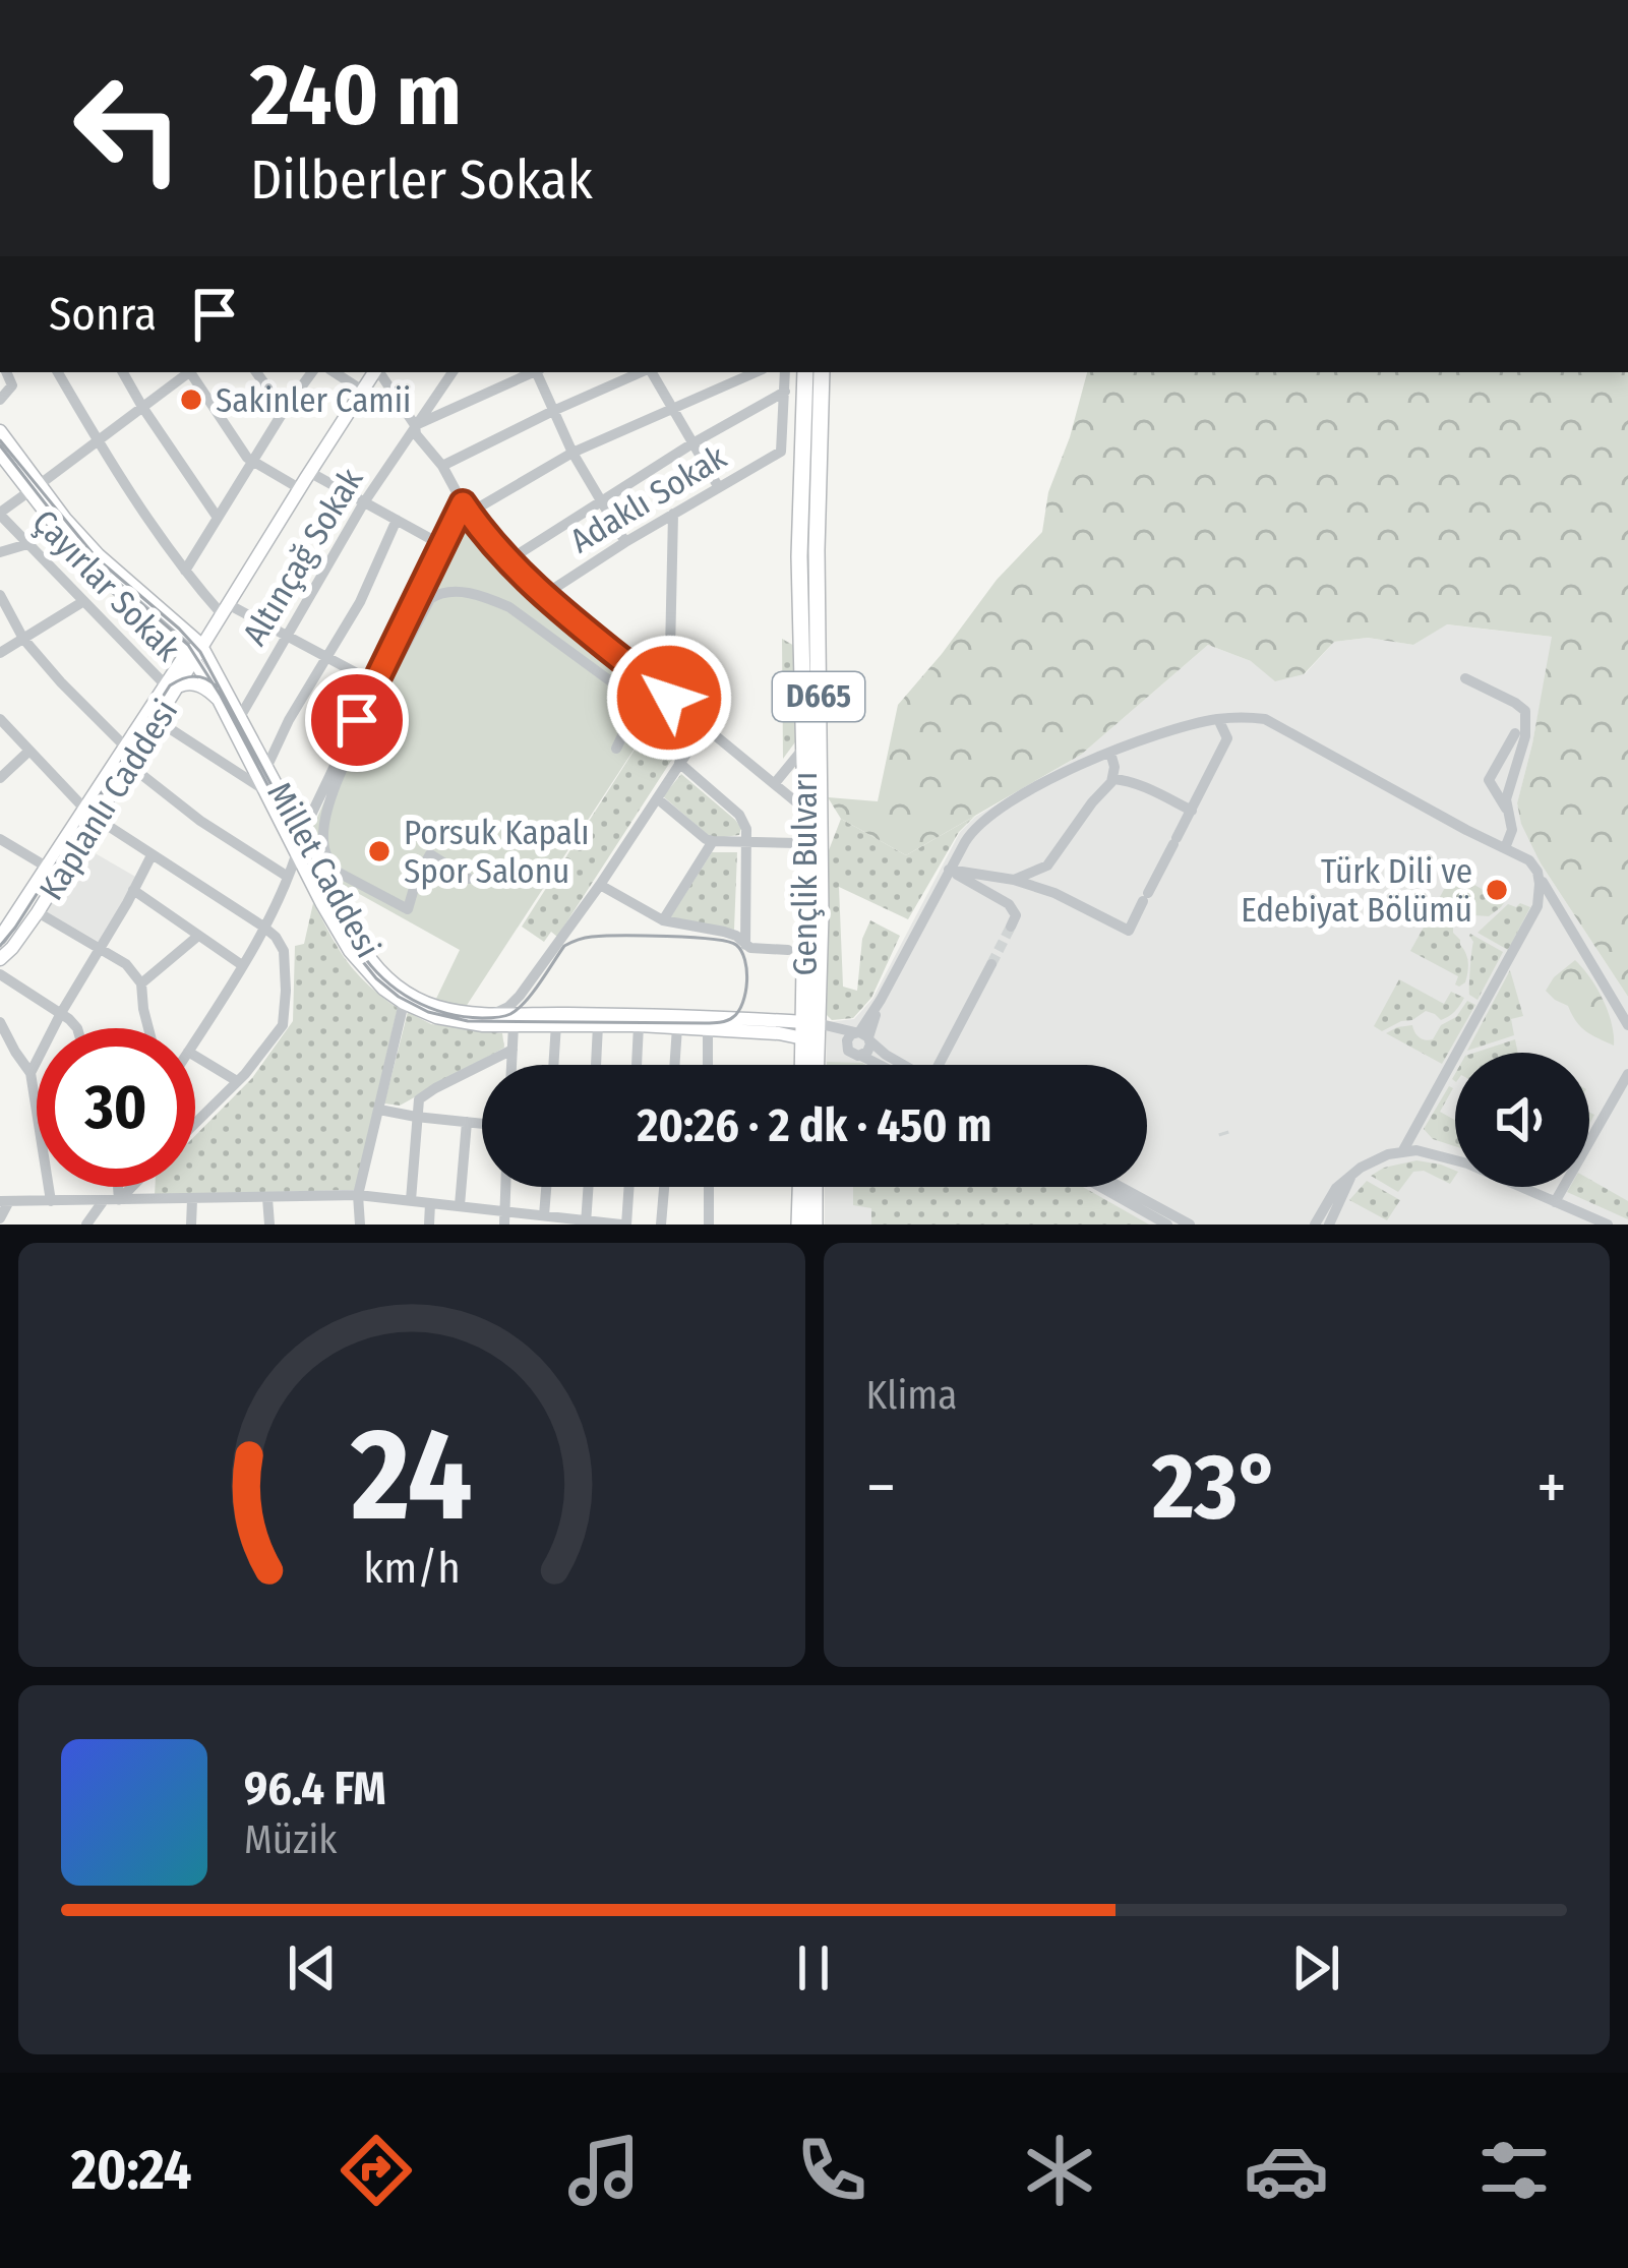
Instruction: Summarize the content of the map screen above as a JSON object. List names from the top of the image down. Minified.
{"streets":{"highway":["D665","Gençlik Bulvarı"],"main road":["Kaplanlı Caddesi","Millet Caddesi"],"street":["Adaklı Sokak","Altınçağ Sokak","Çayırlar Sokak"]},"crossings":[["Altınçağ Sokak","Millet Caddesi"],["Çayırlar Sokak","Kaplanlı Caddesi"],["Kaplanlı Caddesi","Millet Caddesi"],["Millet Caddesi","Gençlik Bulvarı"]],"places":["Sakinler Camii","Porsuk Kapalı Spor Salonu","Türk Dili ve Edebiyat Bölümü"],"page":{"turn":["240 m","Dilberler Sokak"],"then":"Sonra","limit":"30","trip":"20:26 · 2 dk · 450 m","tile":"Klima","heat":["−","23°","+"],"song":["96.4 FM","Müzik"],"tabs":"20:24","gauge":["24","km/h"]}}
